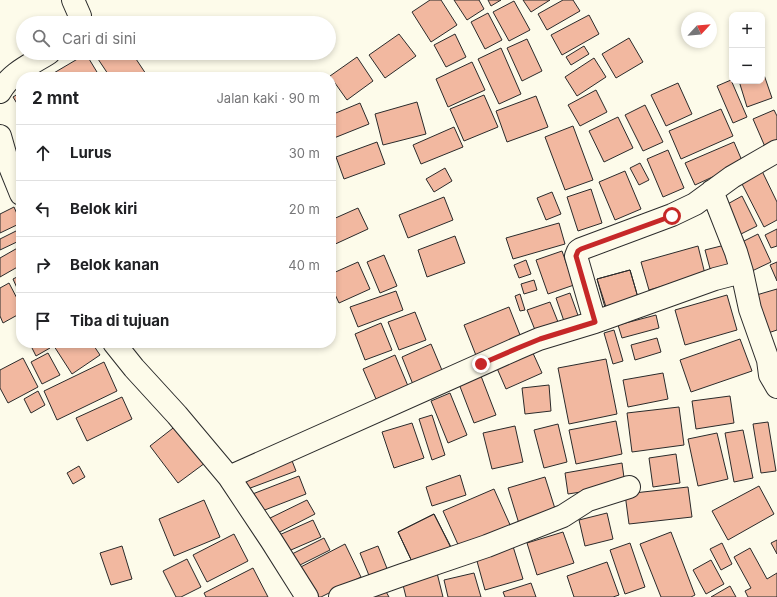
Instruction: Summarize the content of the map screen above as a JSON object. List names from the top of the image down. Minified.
{"north":"top right","page":{"map_buttons":["+","−"],"search":"Cari di sini","heading":["2 mnt","Jalan kaki · 90 m"],"list":[["Lurus","30 m"],["Belok kiri","20 m"],["Belok kanan","40 m"],"Tiba di tujuan"]}}
